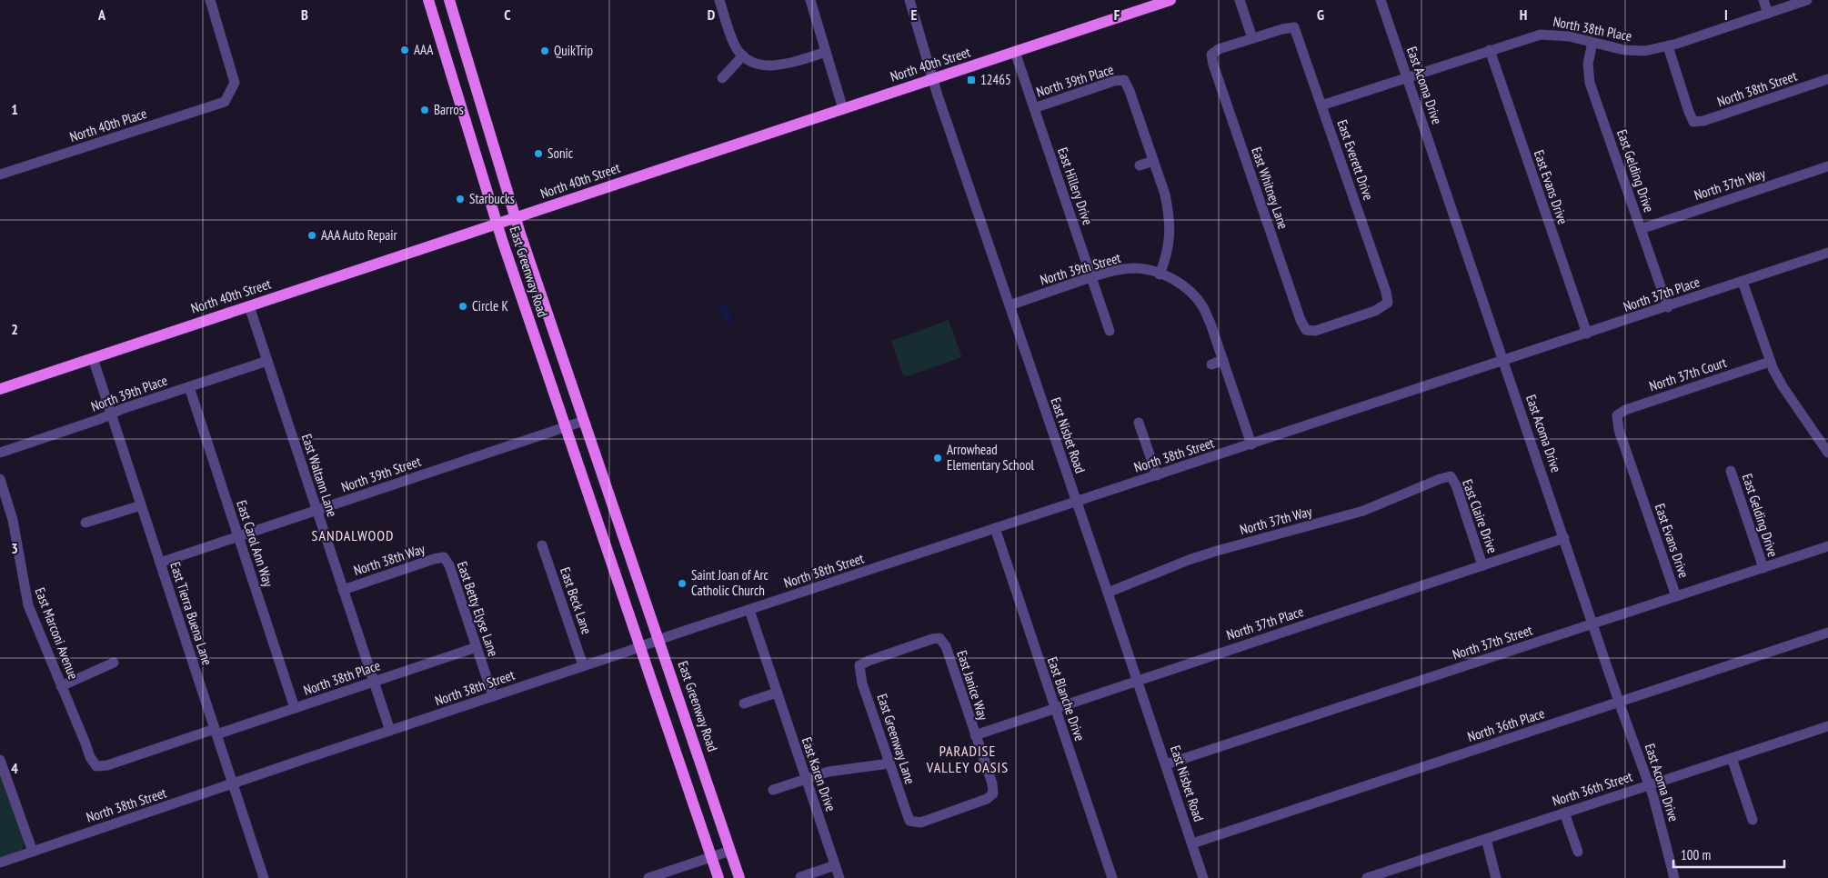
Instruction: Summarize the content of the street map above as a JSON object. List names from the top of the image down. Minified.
{"streets":{"main road":["North 40th Street","East Greenway Road"],"street":["North 38th Place","North 39th Place","East Acoma Drive","North 38th Street","North 40th Place","East Everett Drive","East Gelding Drive","North 37th Way","East Hillery Drive","East Evans Drive","East Whitney Lane","North 39th Street","North 37th Place","North 37th Court","East Nisbet Road","East Waltann Lane","East Claire Drive","East Carol Ann Way","North 38th Way","East Beck Lane","East Betty Elyse Lane","East Tierra Buena Lane","East Marconi Avenue","North 37th Street","East Janice Way","East Blanche Drive","North 36th Place","East Greenway Lane","East Karen Drive","North 36th Street"]},"crossings":[["North 38th Place","East Acoma Drive"],["North 38th Place","North 38th Street"],["North 38th Place","East Everett Drive"],["North 38th Place","East Gelding Drive"],["North 38th Place","East Evans Drive"],["North 38th Place","East Waltann Lane"],["North 38th Place","East Carol Ann Way"],["North 38th Place","East Betty Elyse Lane"],["North 38th Place","East Tierra Buena Lane"],["North 38th Place","East Marconi Avenue"],["North 40th Street","East Hillery Drive"],["North 40th Street","East Greenway Road"],["North 40th Street","East Nisbet Road"],["North 40th Street","East Waltann Lane"],["North 40th Street","East Tierra Buena Lane"],["North 39th Place","East Hillery Drive"],["North 39th Place","East Waltann Lane"],["North 39th Place","East Carol Ann Way"],["North 39th Place","East Tierra Buena Lane"],["East Acoma Drive","North 38th Street"],["East Acoma Drive","North 37th Place"],["East Acoma Drive","North 37th Street"],["East Acoma Drive","North 36th Place"],["East Acoma Drive","North 36th Street"],["North 38th Street","North 39th Street"],["North 38th Street","East Greenway Road"],["North 38th Street","North 37th Place"],["North 38th Street","East Nisbet Road"],["North 38th Street","East Waltann Lane"],["North 38th Street","East Beck Lane"],["North 38th Street","East Betty Elyse Lane"],["North 38th Street","East Tierra Buena Lane"],["North 38th Street","East Blanche Drive"],["North 38th Street","East Karen Drive"],["East Everett Drive","East Whitney Lane"],["East Gelding Drive","North 37th Way"],["East Gelding Drive","North 37th Place"],["East Gelding Drive","North 37th Street"],["North 37th Way","East Nisbet Road"],["North 37th Way","East Claire Drive"],["East Hillery Drive","North 39th Street"],["East Evans Drive","North 37th Place"],["East Evans Drive","North 37th Court"],["East Evans Drive","North 37th Street"],["North 39th Street","East Greenway Road"],["North 39th Street","East Nisbet Road"],["North 39th Street","East Waltann Lane"],["North 39th Street","East Carol Ann Way"],["North 39th Street","East Tierra Buena Lane"],["North 37th Place","East Nisbet Road"],["North 37th Place","East Claire Drive"],["North 37th Place","East Janice Way"],["North 37th Place","East Blanche Drive"],["East Nisbet Road","North 37th Street"],["East Nisbet Road","North 36th Place"],["East Waltann Lane","North 38th Way"],["North 38th Way","East Betty Elyse Lane"],["East Janice Way","East Greenway Lane"]],"districts":["SANDALWOOD","PARADISE VALLEY OASIS"],"places":{"other":["AAA","QuikTrip","Barros","Sonic","Starbucks","AAA Auto Repair","Circle K","Arrowhead Elementary School","Saint Joan of Arc Catholic Church"],"transit":["12465"]},"scale_bar":"100 m","grid":{"columns":["A","B","C","D","E","F","G","H","I"],"rows":["1","2","3","4"]}}
